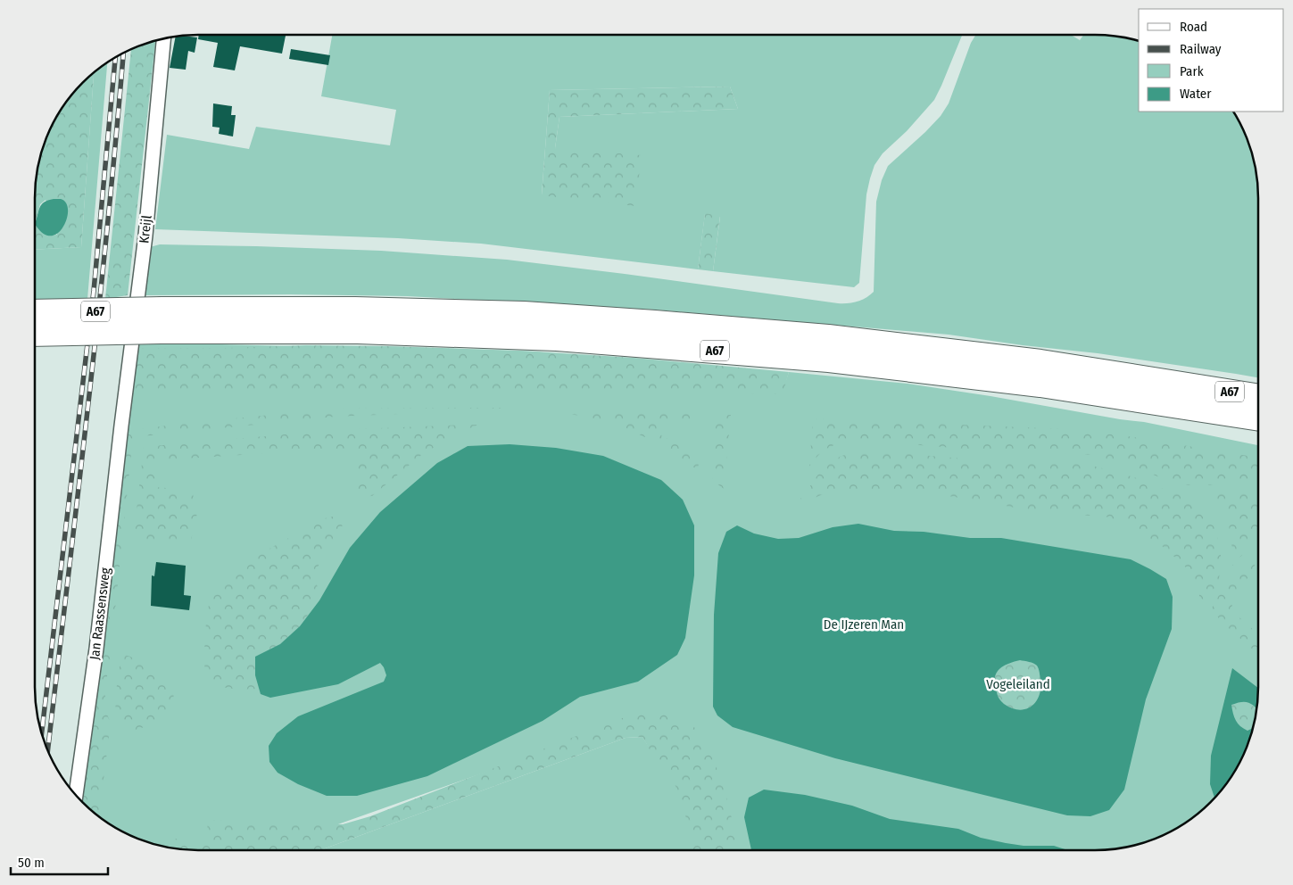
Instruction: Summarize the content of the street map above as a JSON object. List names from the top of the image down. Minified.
{"streets":{"highway":["A67"],"street":["Kreijl","Jan Raassensweg"]},"crossings":[["Kreijl","Jan Raassensweg"]],"parks":["De IJzeren Man","Vogeleiland"],"legend":["Road","Railway","Park","Water"],"scale_bar":"50 m"}
